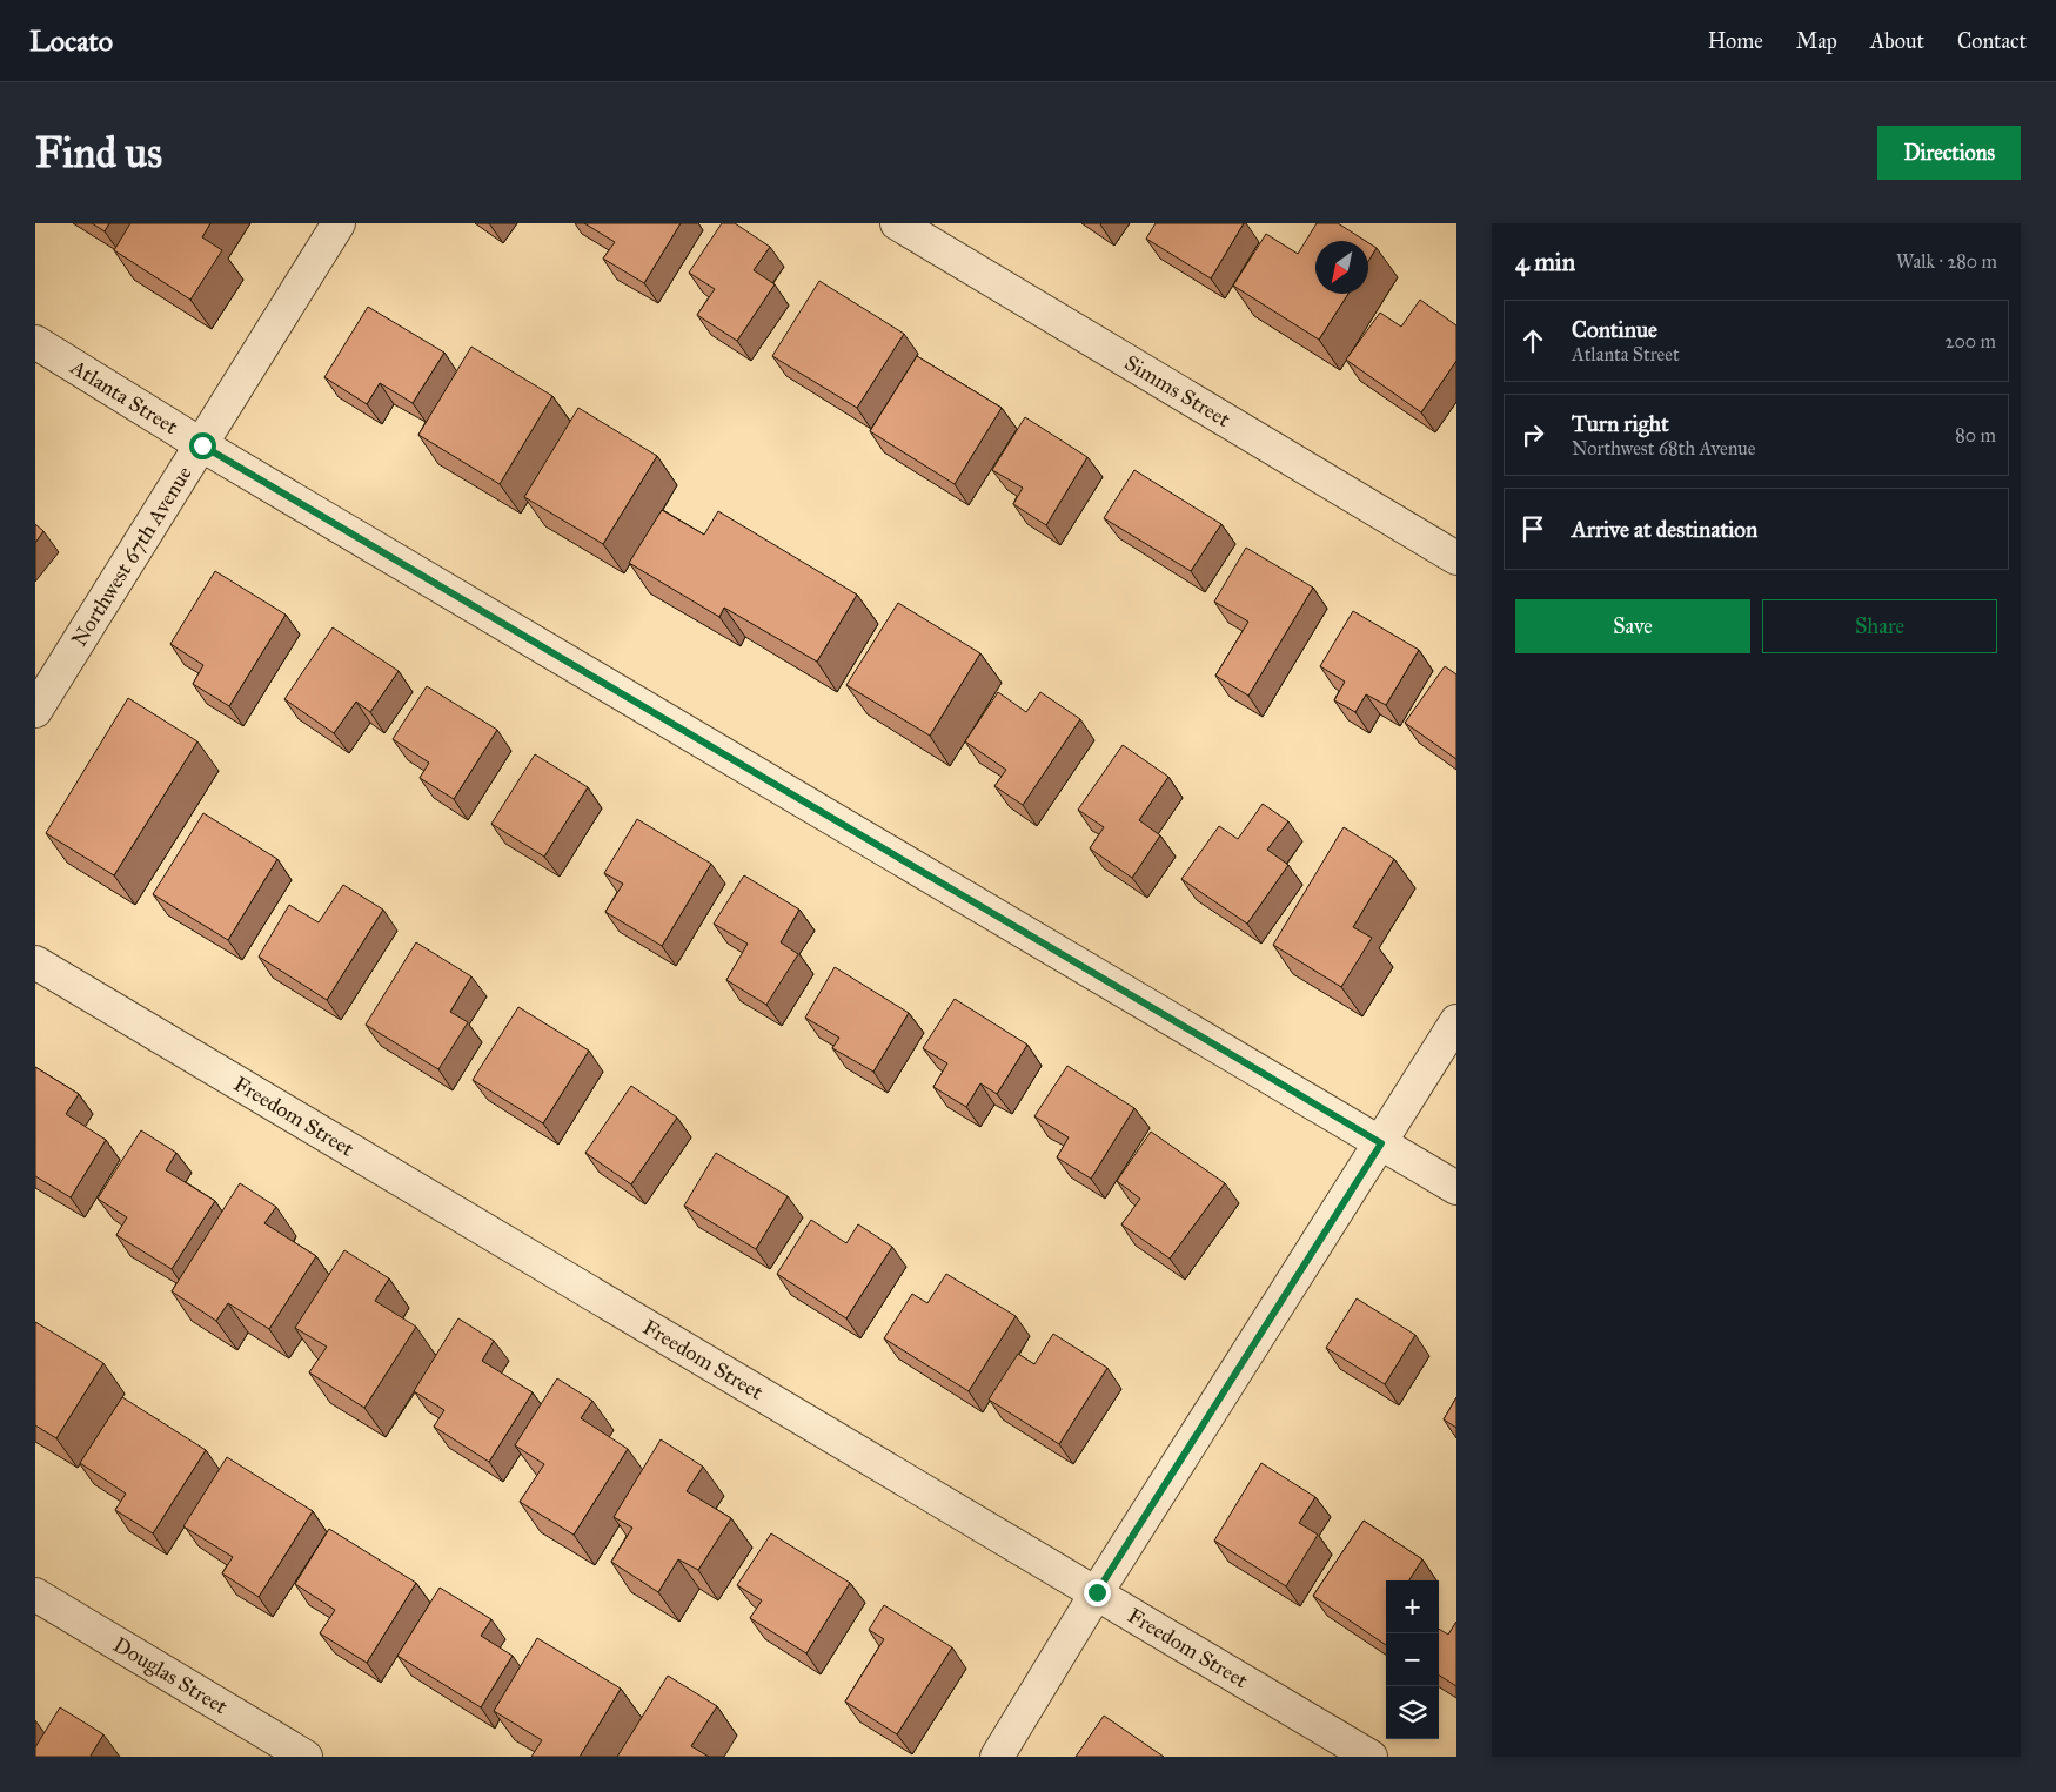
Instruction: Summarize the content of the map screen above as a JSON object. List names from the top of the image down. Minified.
{"streets":{"street":["Simms Street","Atlanta Street","Northwest 67th Avenue","Freedom Street","Douglas Street"]},"crossings":[["Atlanta Street","Northwest 67th Avenue"]],"north":"bottom left","page":{"header":"Locato","nav":["Home","Map","About","Contact"],"buttons":["Directions",["Save","Share"]],"title":"Find us","heading":["4 min","Walk · 280 m"],"list":[["Continue","Atlanta Street","200 m"],["Turn right","Northwest 68th Avenue","80 m"],"Arrive at destination"],"map_buttons":["+","−"]}}
